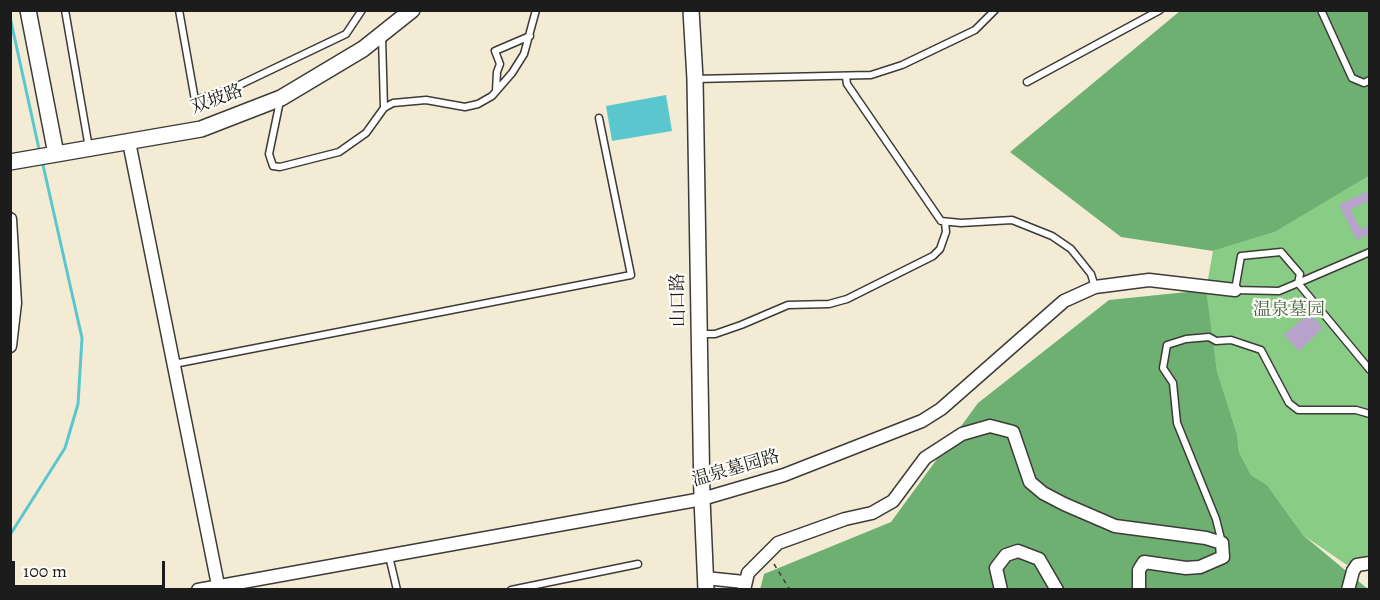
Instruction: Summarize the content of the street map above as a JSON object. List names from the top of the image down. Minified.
{"streets":{"street":["双坡路","山口路","温泉墓园路"]},"crossings":[["山口路","温泉墓园路"]],"parks":["温泉墓园"],"scale_bar":"100 m"}
